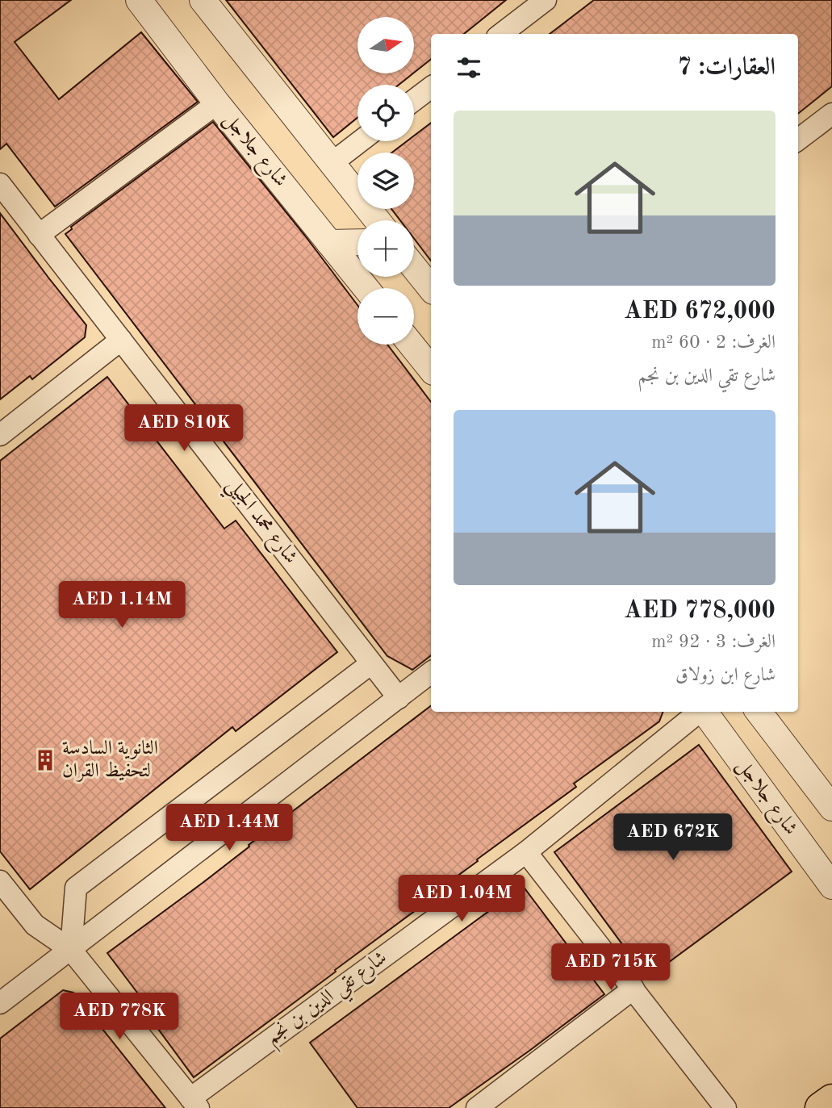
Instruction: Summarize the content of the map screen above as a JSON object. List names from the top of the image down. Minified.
{"streets":{"street":["شارع جلاجل","شارع محمد الجيلي","شارع تقي الدين بن نجم"]},"places":{"building":["الثانوية السادسة لتحفيظ القران"]},"north":"right","page":{"map_buttons":["+","−"],"heading":"العقارات: 7","list":[{"name":"AED 672,000","note":"الغرف: 2 · 60 m² · شارع تقي الدين بن نجم"},{"name":"AED 778,000","note":"الغرف: 3 · 92 m² · شارع ابن زولاق"}],"price":["AED 810K","AED 1.14M","AED 1.44M","AED 672K","AED 1.04M","AED 715K","AED 778K"]}}
